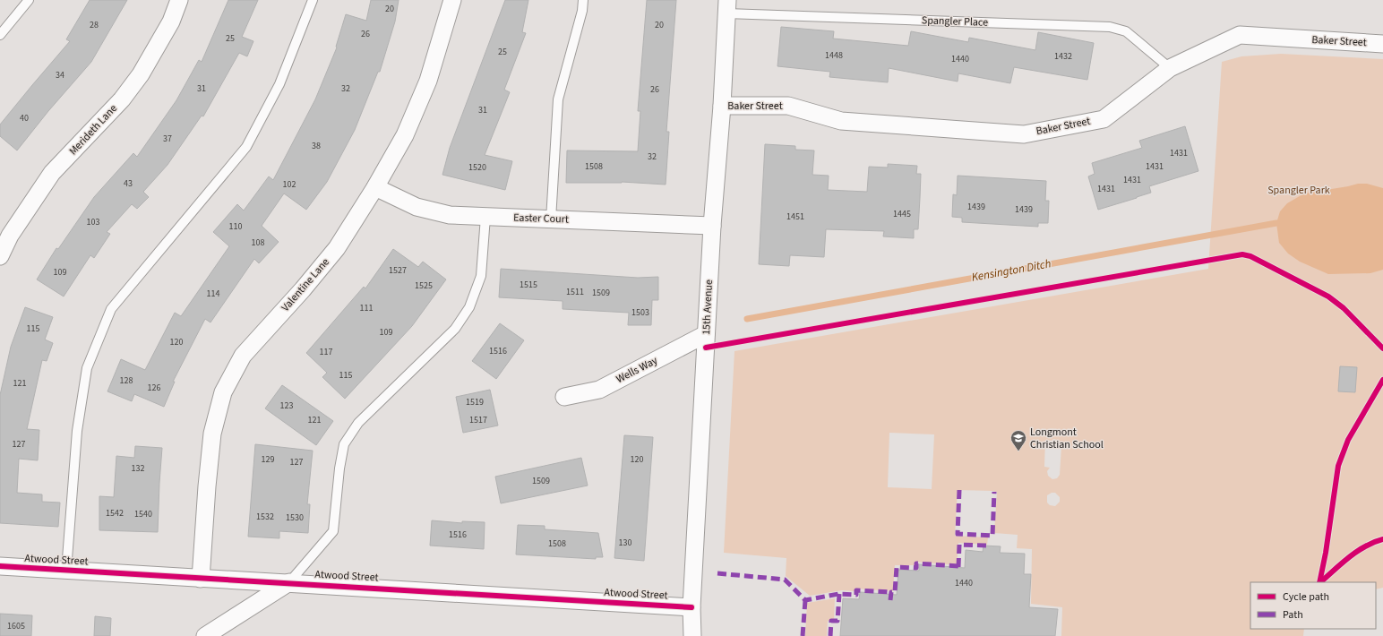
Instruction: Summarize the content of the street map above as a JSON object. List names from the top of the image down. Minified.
{"streets":{"street":["Baker Street","Merideth Lane","Easter Court","Valentine Lane","15th Avenue","Wells Way","Atwood Street"],"lane":["Spangler Place"]},"crossings":[["Spangler Place","Baker Street"],["Spangler Place","15th Avenue"],["Baker Street","15th Avenue"],["Easter Court","Valentine Lane"],["Easter Court","15th Avenue"],["Valentine Lane","Atwood Street"],["15th Avenue","Wells Way"],["15th Avenue","Atwood Street"]],"water":["Kensington Ditch"],"parks":["Spangler Park"],"places":{"school or university":["Longmont Christian School"]},"house_numbers":["20","28","20","26","25","25","1448","1432","1440","34","31","32","26","31","40","37","38","1431","32","1508","1431","1520","1431","43","102","1431","1439","1439","1445","1451","103","110","108","1527","109","1515","1525","1511","1509","114","111","1503","115","109","120","1516","117","115","128","121","126","1519","123","121","1517","127","129","120","127","132","1509","1542","1540","1532","1530","1516","130","1508","1440","1605"],"legend":["Cycle path","Path"]}
